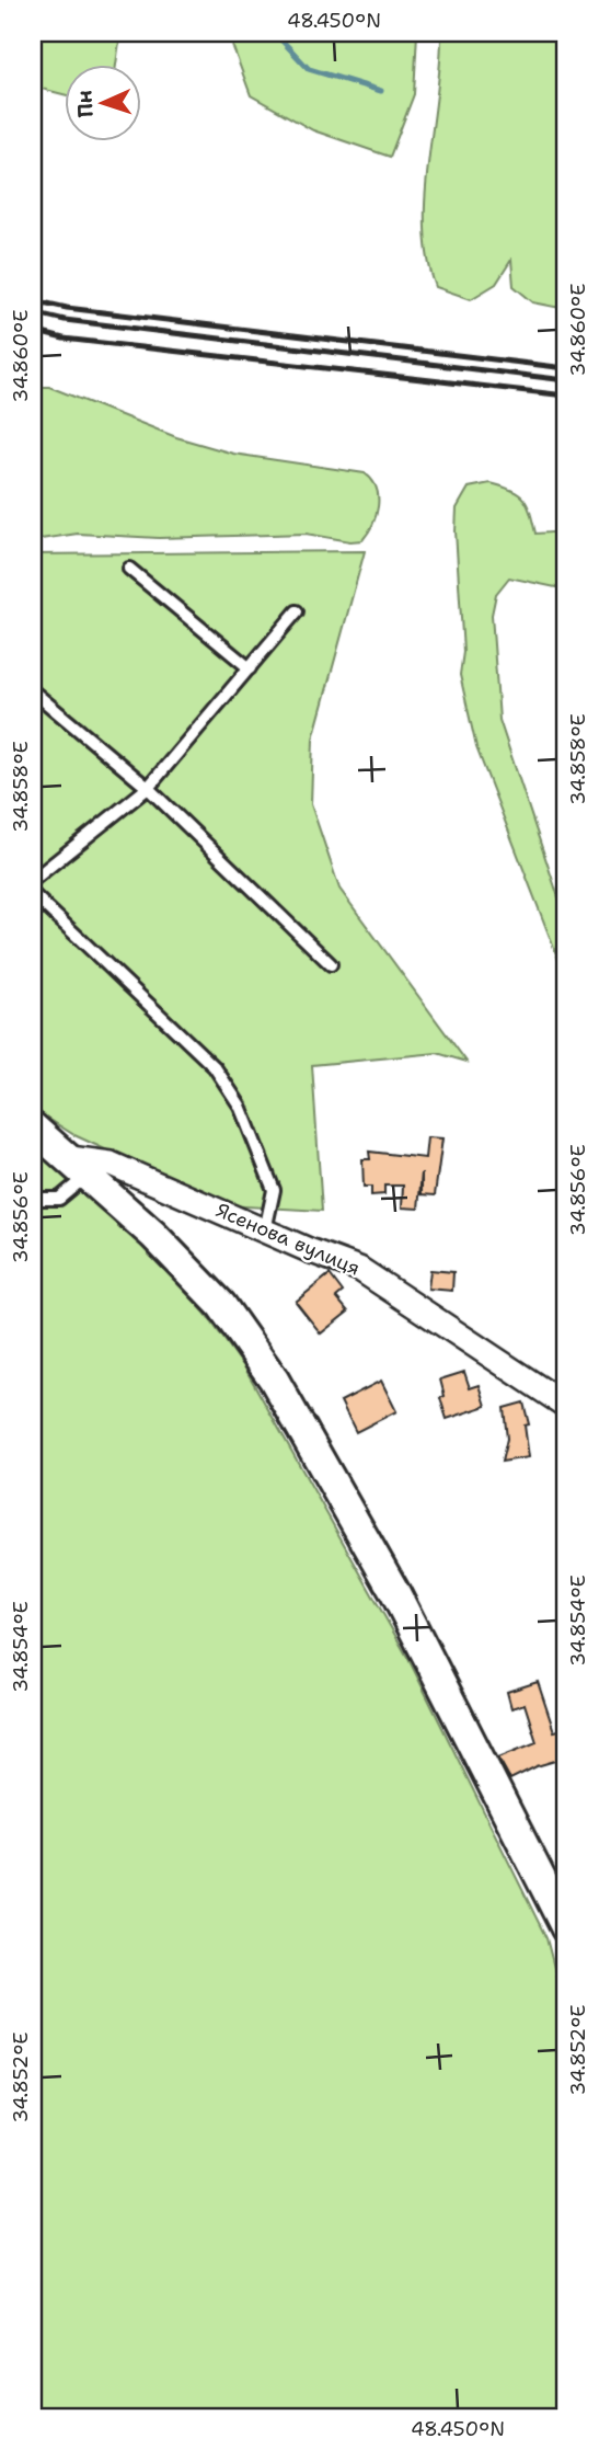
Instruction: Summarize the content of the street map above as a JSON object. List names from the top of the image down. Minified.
{"streets":{"street":["Ясенова вулиця"]},"north":"left","coordinates":["48.450°N","34.860°E","34.858°E","34.856°E","34.854°E","34.852°E"]}
